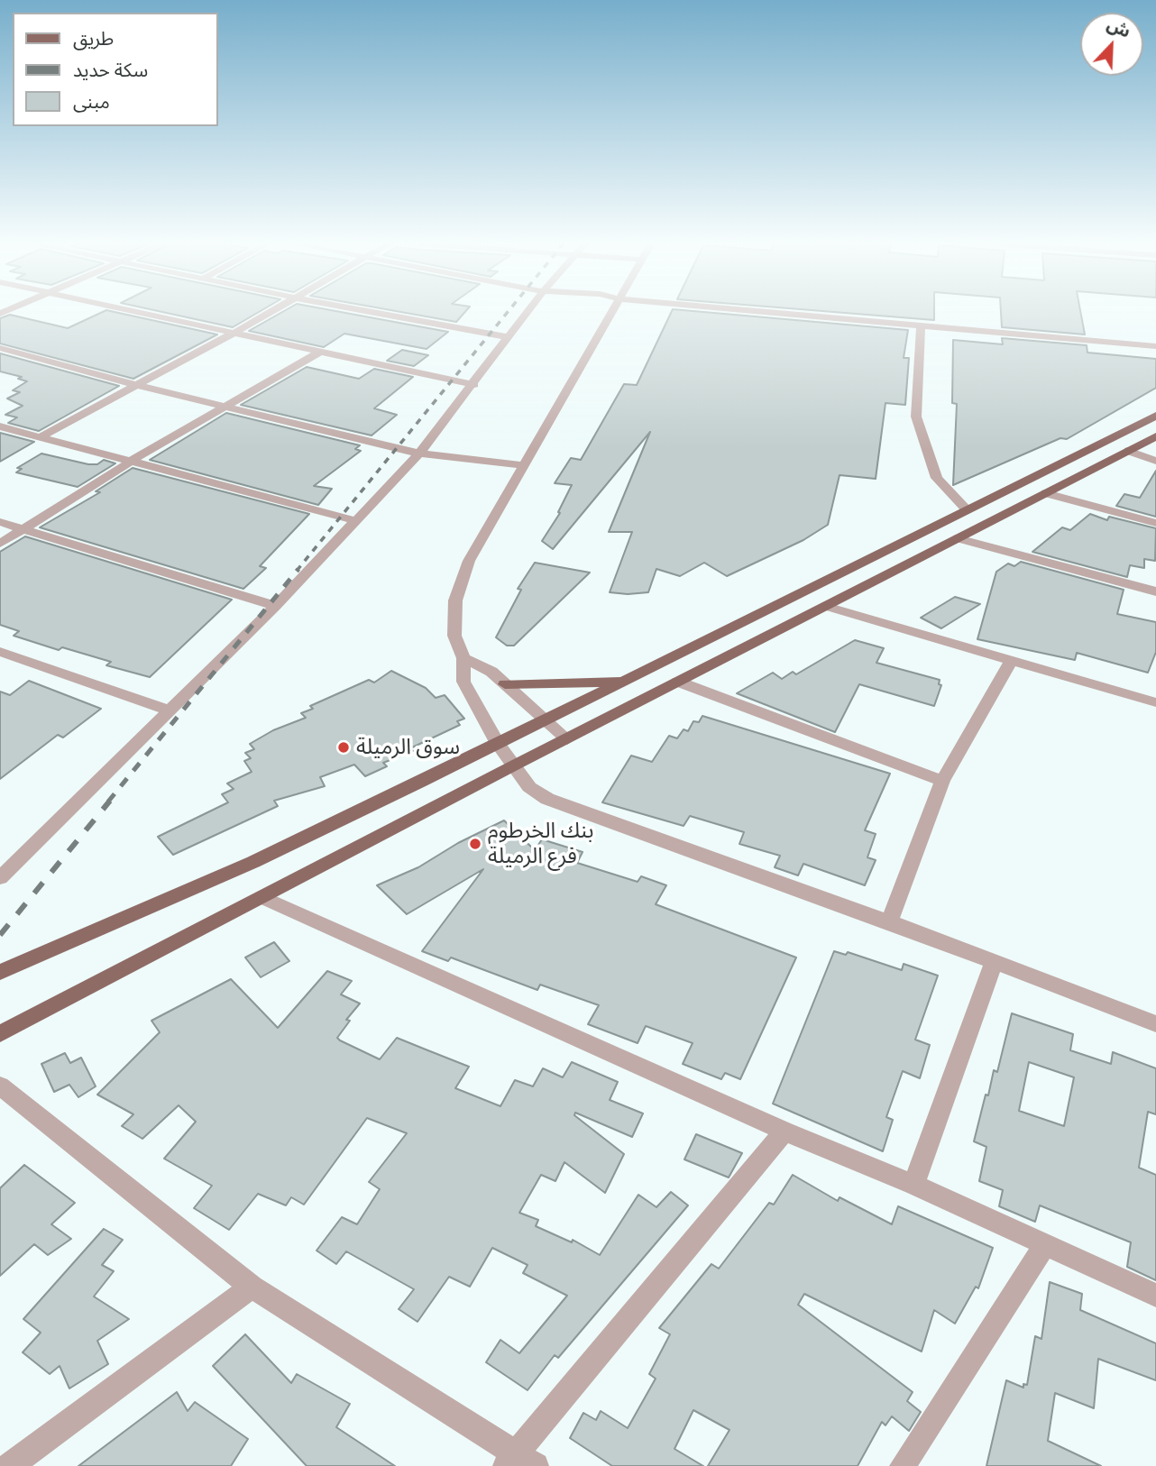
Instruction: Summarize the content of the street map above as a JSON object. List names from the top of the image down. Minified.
{"places":["سوق الرميلة","بنك الخرطوم فرع الرميلة"],"legend":["طريق","سكة حديد","مبنى"],"north":"top right"}
